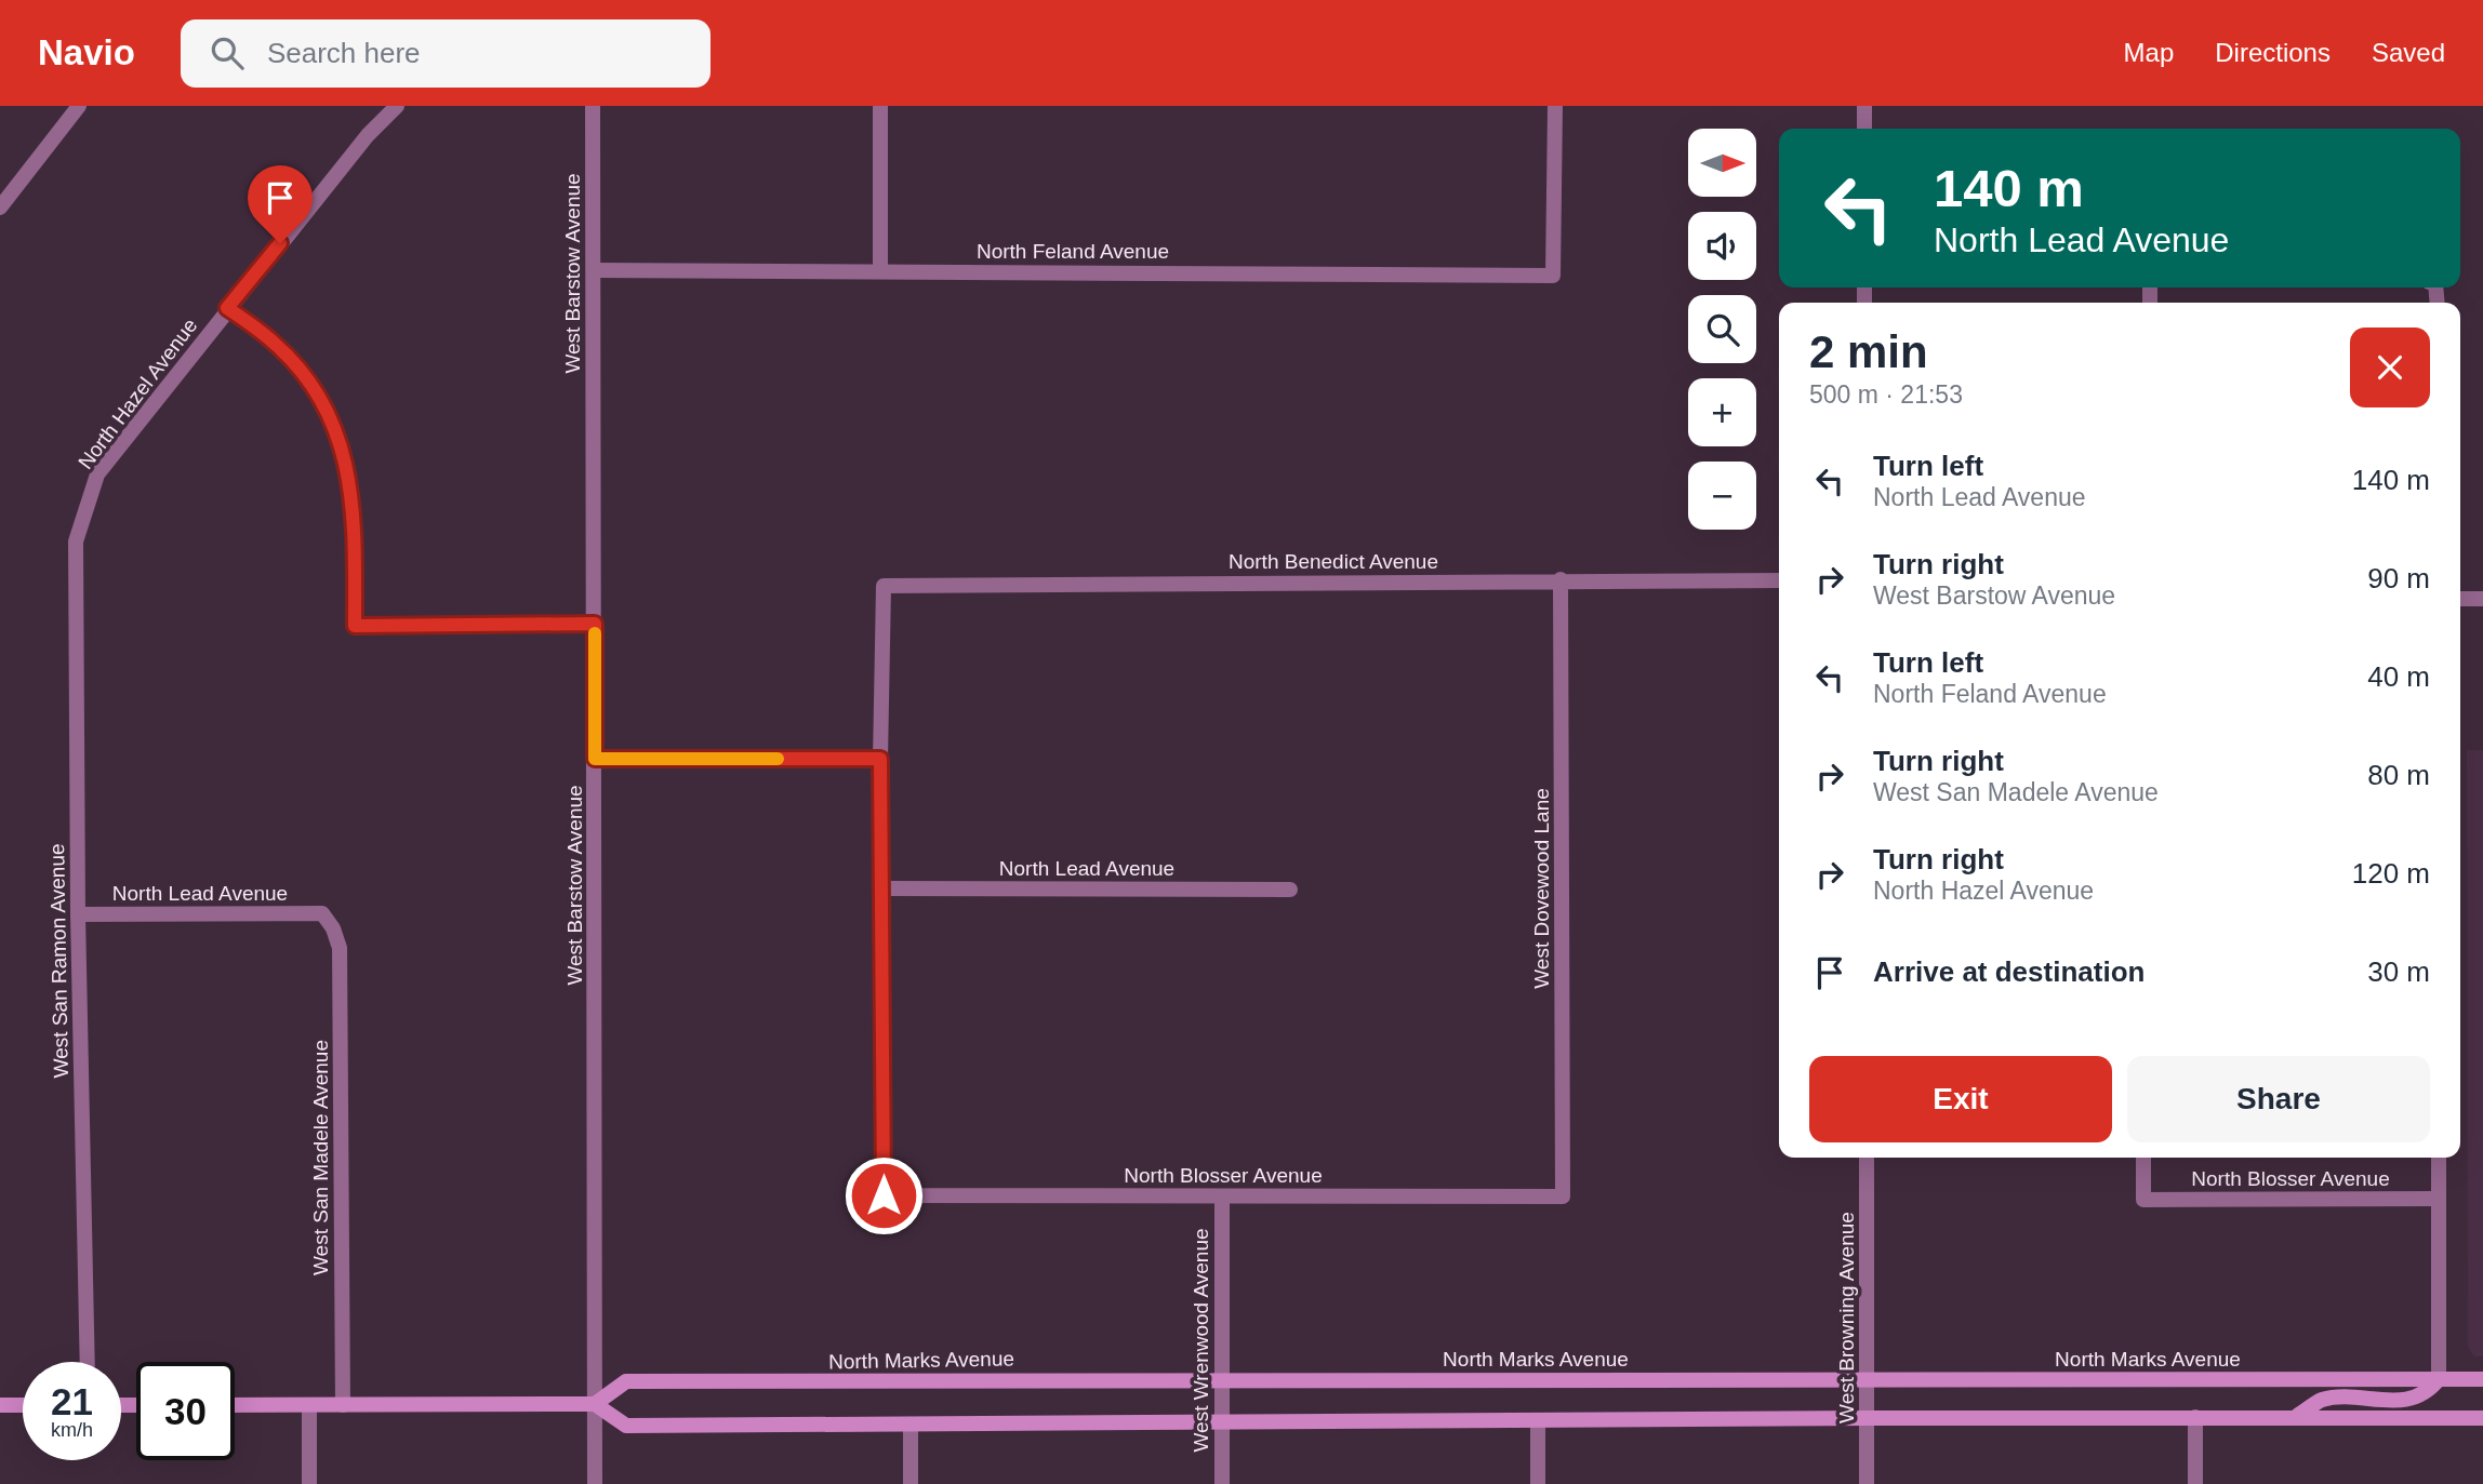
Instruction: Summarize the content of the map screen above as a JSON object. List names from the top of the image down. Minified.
{"streets":{"main road":["North Marks Avenue"],"street":["North Feland Avenue","West Barstow Avenue","North Hazel Avenue","North Benedict Avenue","North Lead Avenue","West Dovewood Lane","West San Ramon Avenue","West San Madele Avenue","North Blosser Avenue","West Browning Avenue","West Wrenwood Avenue"]},"crossings":[["North Feland Avenue","West Barstow Avenue"],["West Barstow Avenue","North Marks Avenue"],["North Hazel Avenue","West San Ramon Avenue"],["North Benedict Avenue","West Dovewood Lane"],["North Lead Avenue","West San Ramon Avenue"],["North Lead Avenue","West San Madele Avenue"],["North Lead Avenue","North Blosser Avenue"],["West Dovewood Lane","North Blosser Avenue"],["North Blosser Avenue","West Wrenwood Avenue"],["West Browning Avenue","North Marks Avenue"],["West Wrenwood Avenue","North Marks Avenue"]],"north":"right","page":{"header":"Navio","search":"Search here","nav":["Map","Directions","Saved"],"map_buttons":["+","−"],"turn":["140 m","North Lead Avenue"],"heading":["2 min","500 m · 21:53"],"list":[{"name":"Turn left","note":"North Lead Avenue","value":"140 m"},{"name":"Turn right","note":"West Barstow Avenue","value":"90 m"},{"name":"Turn left","note":"North Feland Avenue","value":"40 m"},{"name":"Turn right","note":"West San Madele Avenue","value":"80 m"},{"name":"Turn right","note":"North Hazel Avenue","value":"120 m"},{"name":"Arrive at destination","value":"30 m"}],"buttons":["Exit","Share"],"speed":"21 km/h","limit":"30"}}
